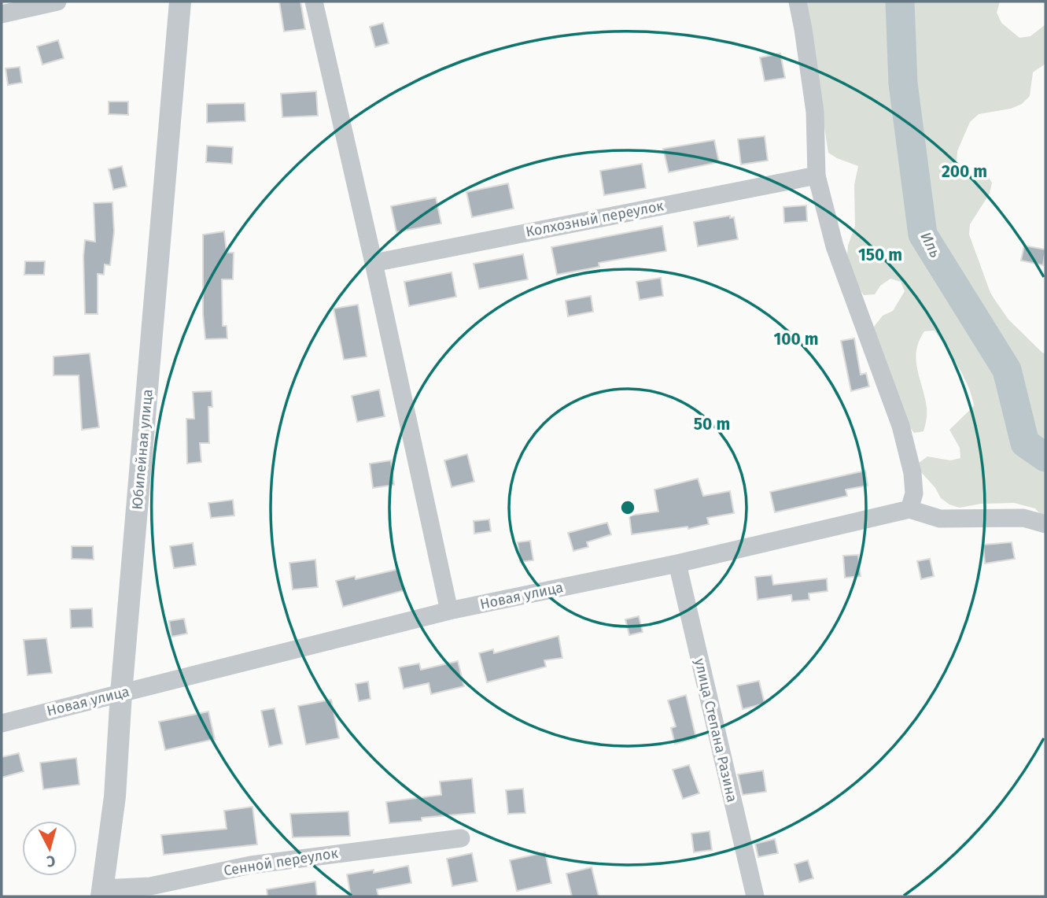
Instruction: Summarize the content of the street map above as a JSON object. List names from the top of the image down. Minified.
{"streets":{"street":["Колхозный переулок","Юбилейная улица","Новая улица","улица Степана Разина","Сенной переулок"]},"crossings":[["Юбилейная улица","Новая улица"],["Юбилейная улица","Сенной переулок"],["Новая улица","улица Степана Разина"]],"water":["Иль"],"north":"bottom","rings":["200 m","150 m","100 m","50 m"]}
